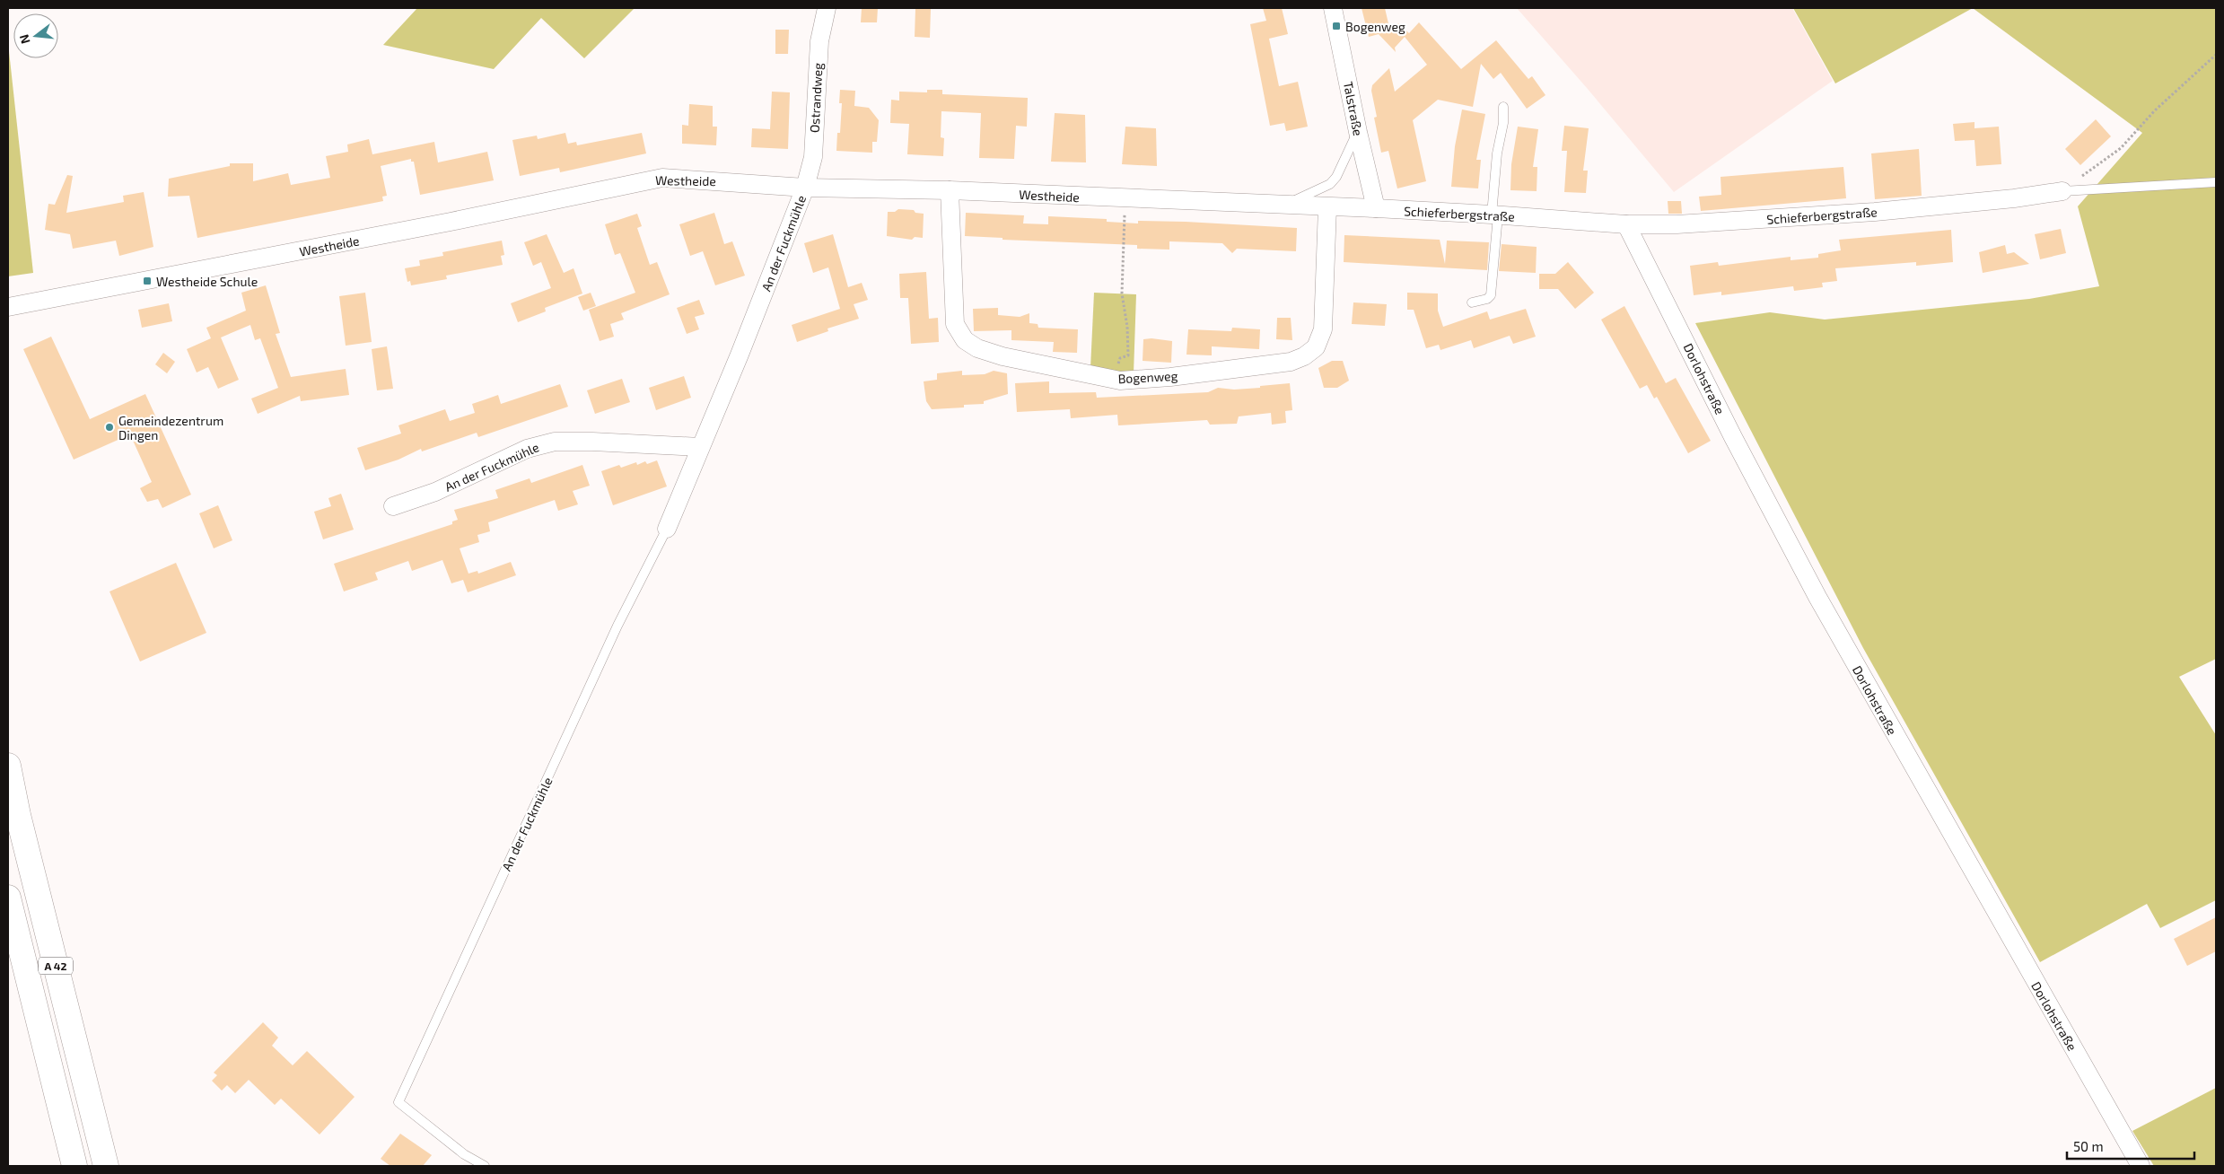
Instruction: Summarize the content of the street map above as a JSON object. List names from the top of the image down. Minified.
{"streets":{"highway":["A 42"],"street":["Ostrandweg","Talstraße","Westheide","Schieferbergstraße","An der Fuckmühle","Bogenweg","Dorlohstraße"]},"crossings":[["Ostrandweg","Westheide"],["Ostrandweg","An der Fuckmühle"],["Talstraße","Westheide"],["Talstraße","Schieferbergstraße"],["Westheide","Schieferbergstraße"],["Westheide","An der Fuckmühle"],["Westheide","Bogenweg"],["Schieferbergstraße","Dorlohstraße"]],"places":{"transit":["Bogenweg","Westheide Schule"],"other":["Gemeindezentrum Dingen"]},"scale_bar":"50 m","north":"left"}
